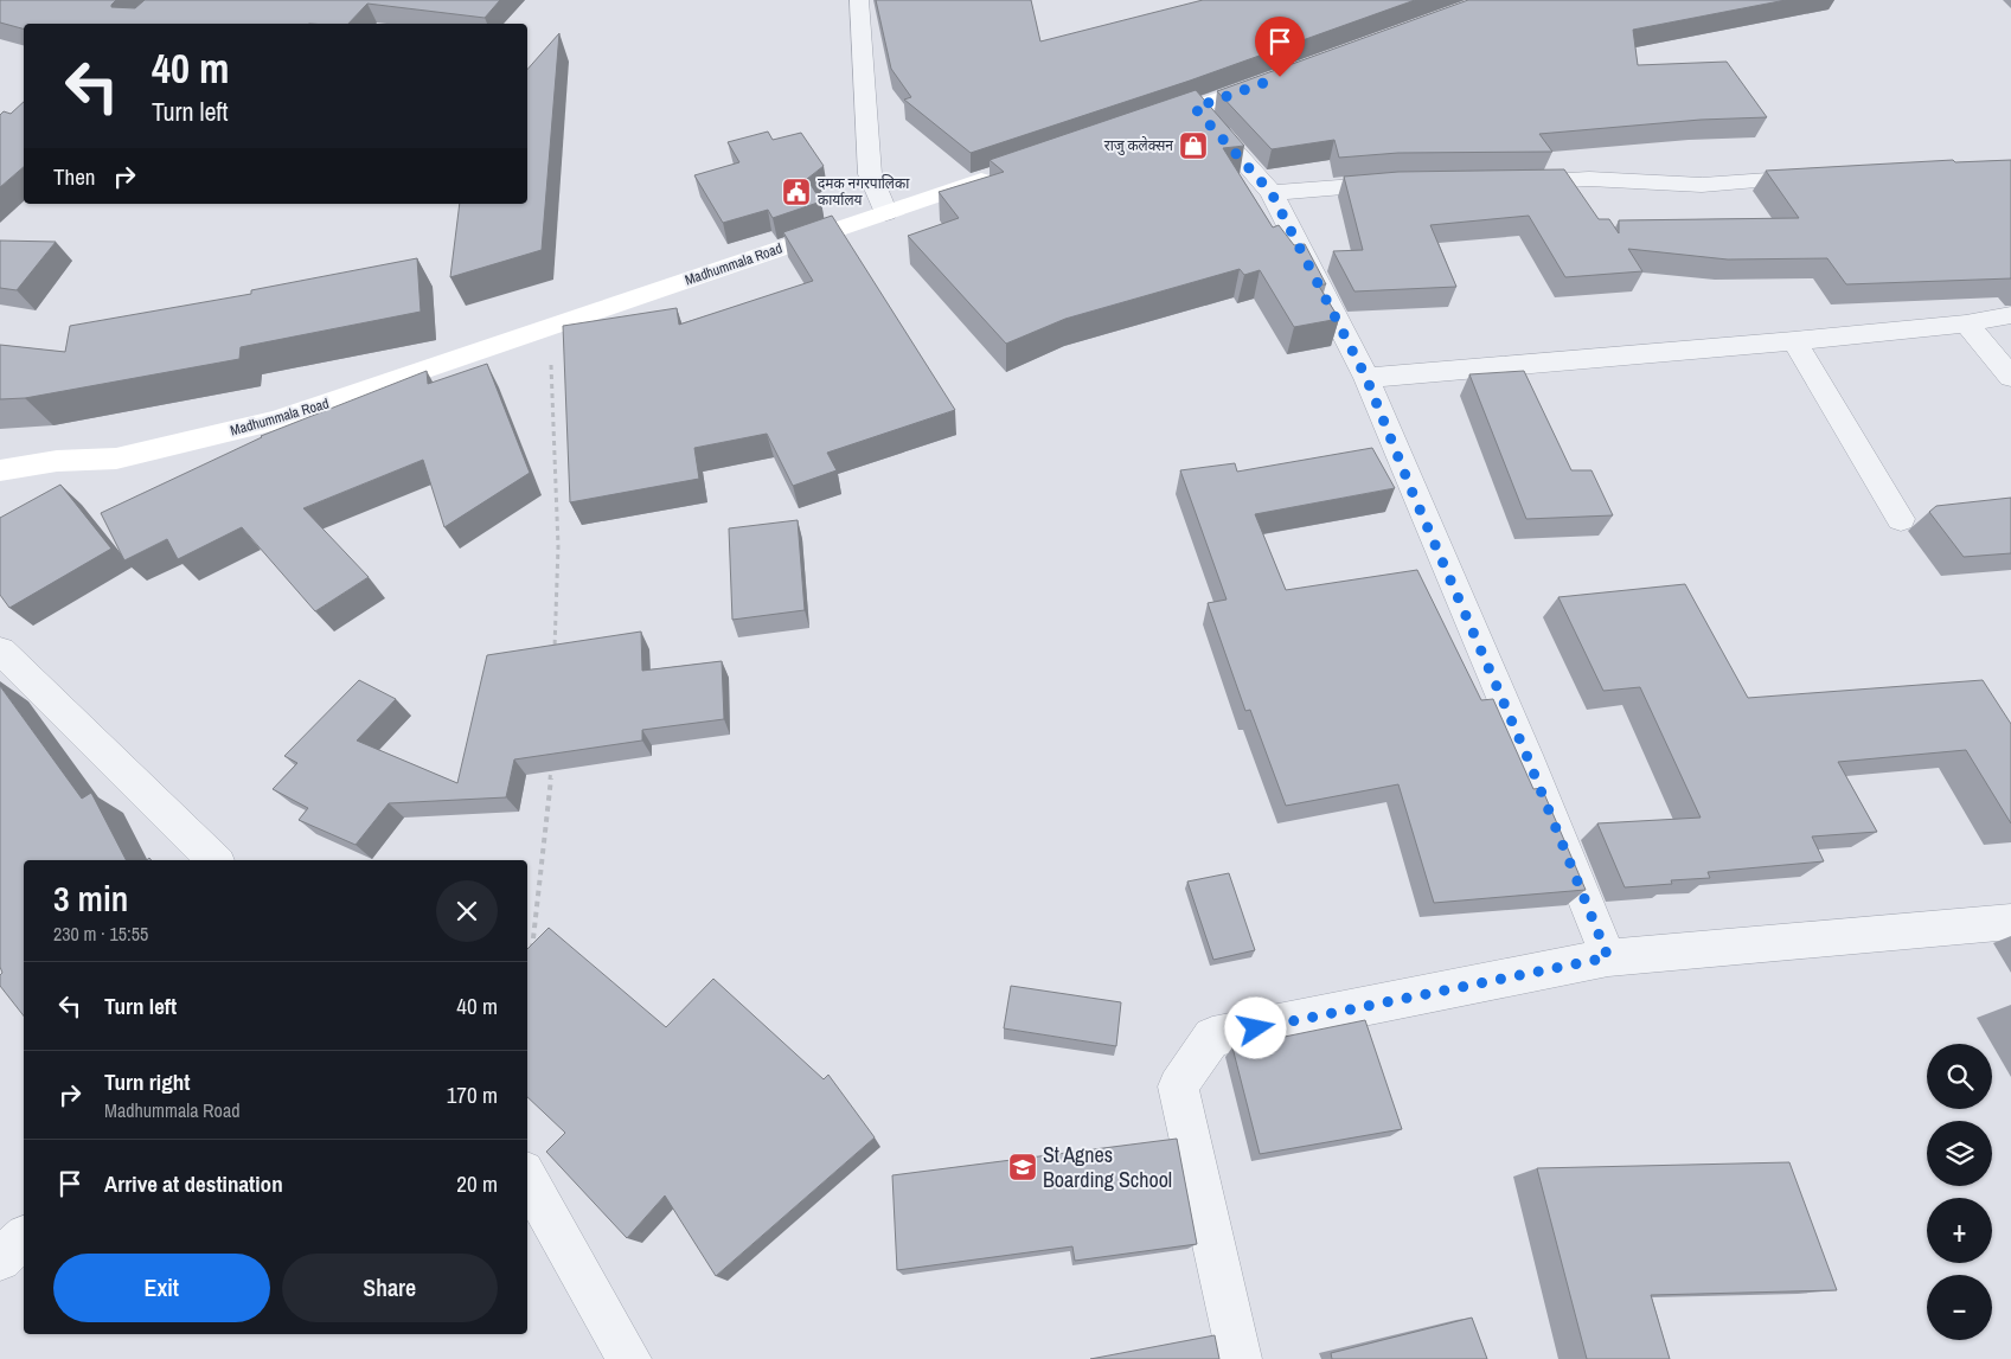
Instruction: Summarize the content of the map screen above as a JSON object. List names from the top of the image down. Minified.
{"streets":{"street":["Madhummala Road"]},"places":{"shop":["राजु कलेक्सन"],"public building":["दमक नगरपालिका कार्यालय"],"school or university":["St Agnes Boarding School"]},"page":{"turn":["40 m","Turn left"],"then":"Then","heading":["3 min","230 m · 15:55"],"list":[{"name":"Turn left","value":"40 m"},{"name":"Turn right","note":"Madhummala Road","value":"170 m"},{"name":"Arrive at destination","value":"20 m"}],"map_buttons":["+","−"],"buttons":["Exit","Share"]}}
